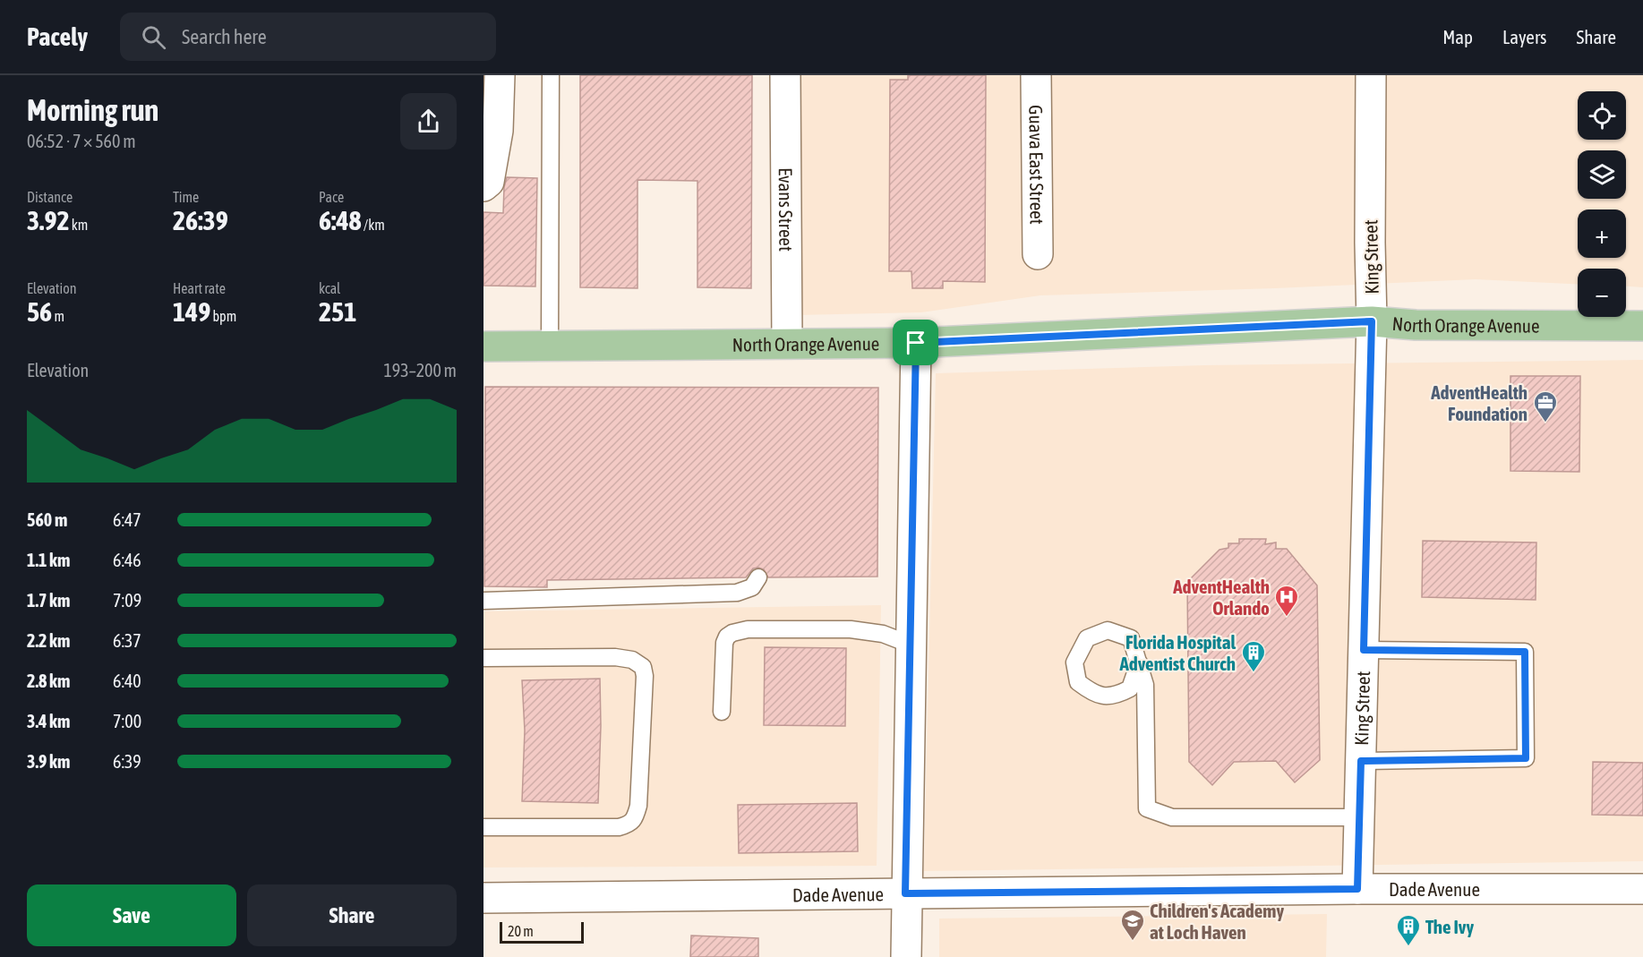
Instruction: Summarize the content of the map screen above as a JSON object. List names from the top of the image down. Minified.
{"streets":{"main road":["North Orange Avenue"],"street":["Guava East Street","Evans Street","King Street","Dade Avenue"]},"crossings":[["Evans Street","North Orange Avenue"],["King Street","North Orange Avenue"],["King Street","Dade Avenue"]],"places":{"office":["AdventHealth Foundation"],"hospital":["AdventHealth Orlando"],"building":["Florida Hospital Adventist Church","The Ivy"],"school or university":["Children's Academy at Loch Haven"]},"scale_bar":"20 m","page":{"header":"Pacely","search":"Search here","nav":["Map","Layers","Share"],"heading":["Morning run","06:52 · 7 × 560 m"],"map_buttons":["+","−"],"stats":[["Distance","3.92 km"],["Time","26:39"],["Pace","6:48 /km"],["Elevation","56 m"],["Heart rate","149 bpm"],["kcal","251"]],"chart":["Elevation","193–200 m"],"list":[{"name":"560 m","note":"6:47"},{"name":"1.1 km","note":"6:46"},{"name":"1.7 km","note":"7:09"},{"name":"2.2 km","note":"6:37"},{"name":"2.8 km","note":"6:40"},{"name":"3.4 km","note":"7:00"},{"name":"3.9 km","note":"6:39"}],"buttons":["Save","Share"],"scale":"20 m"}}
